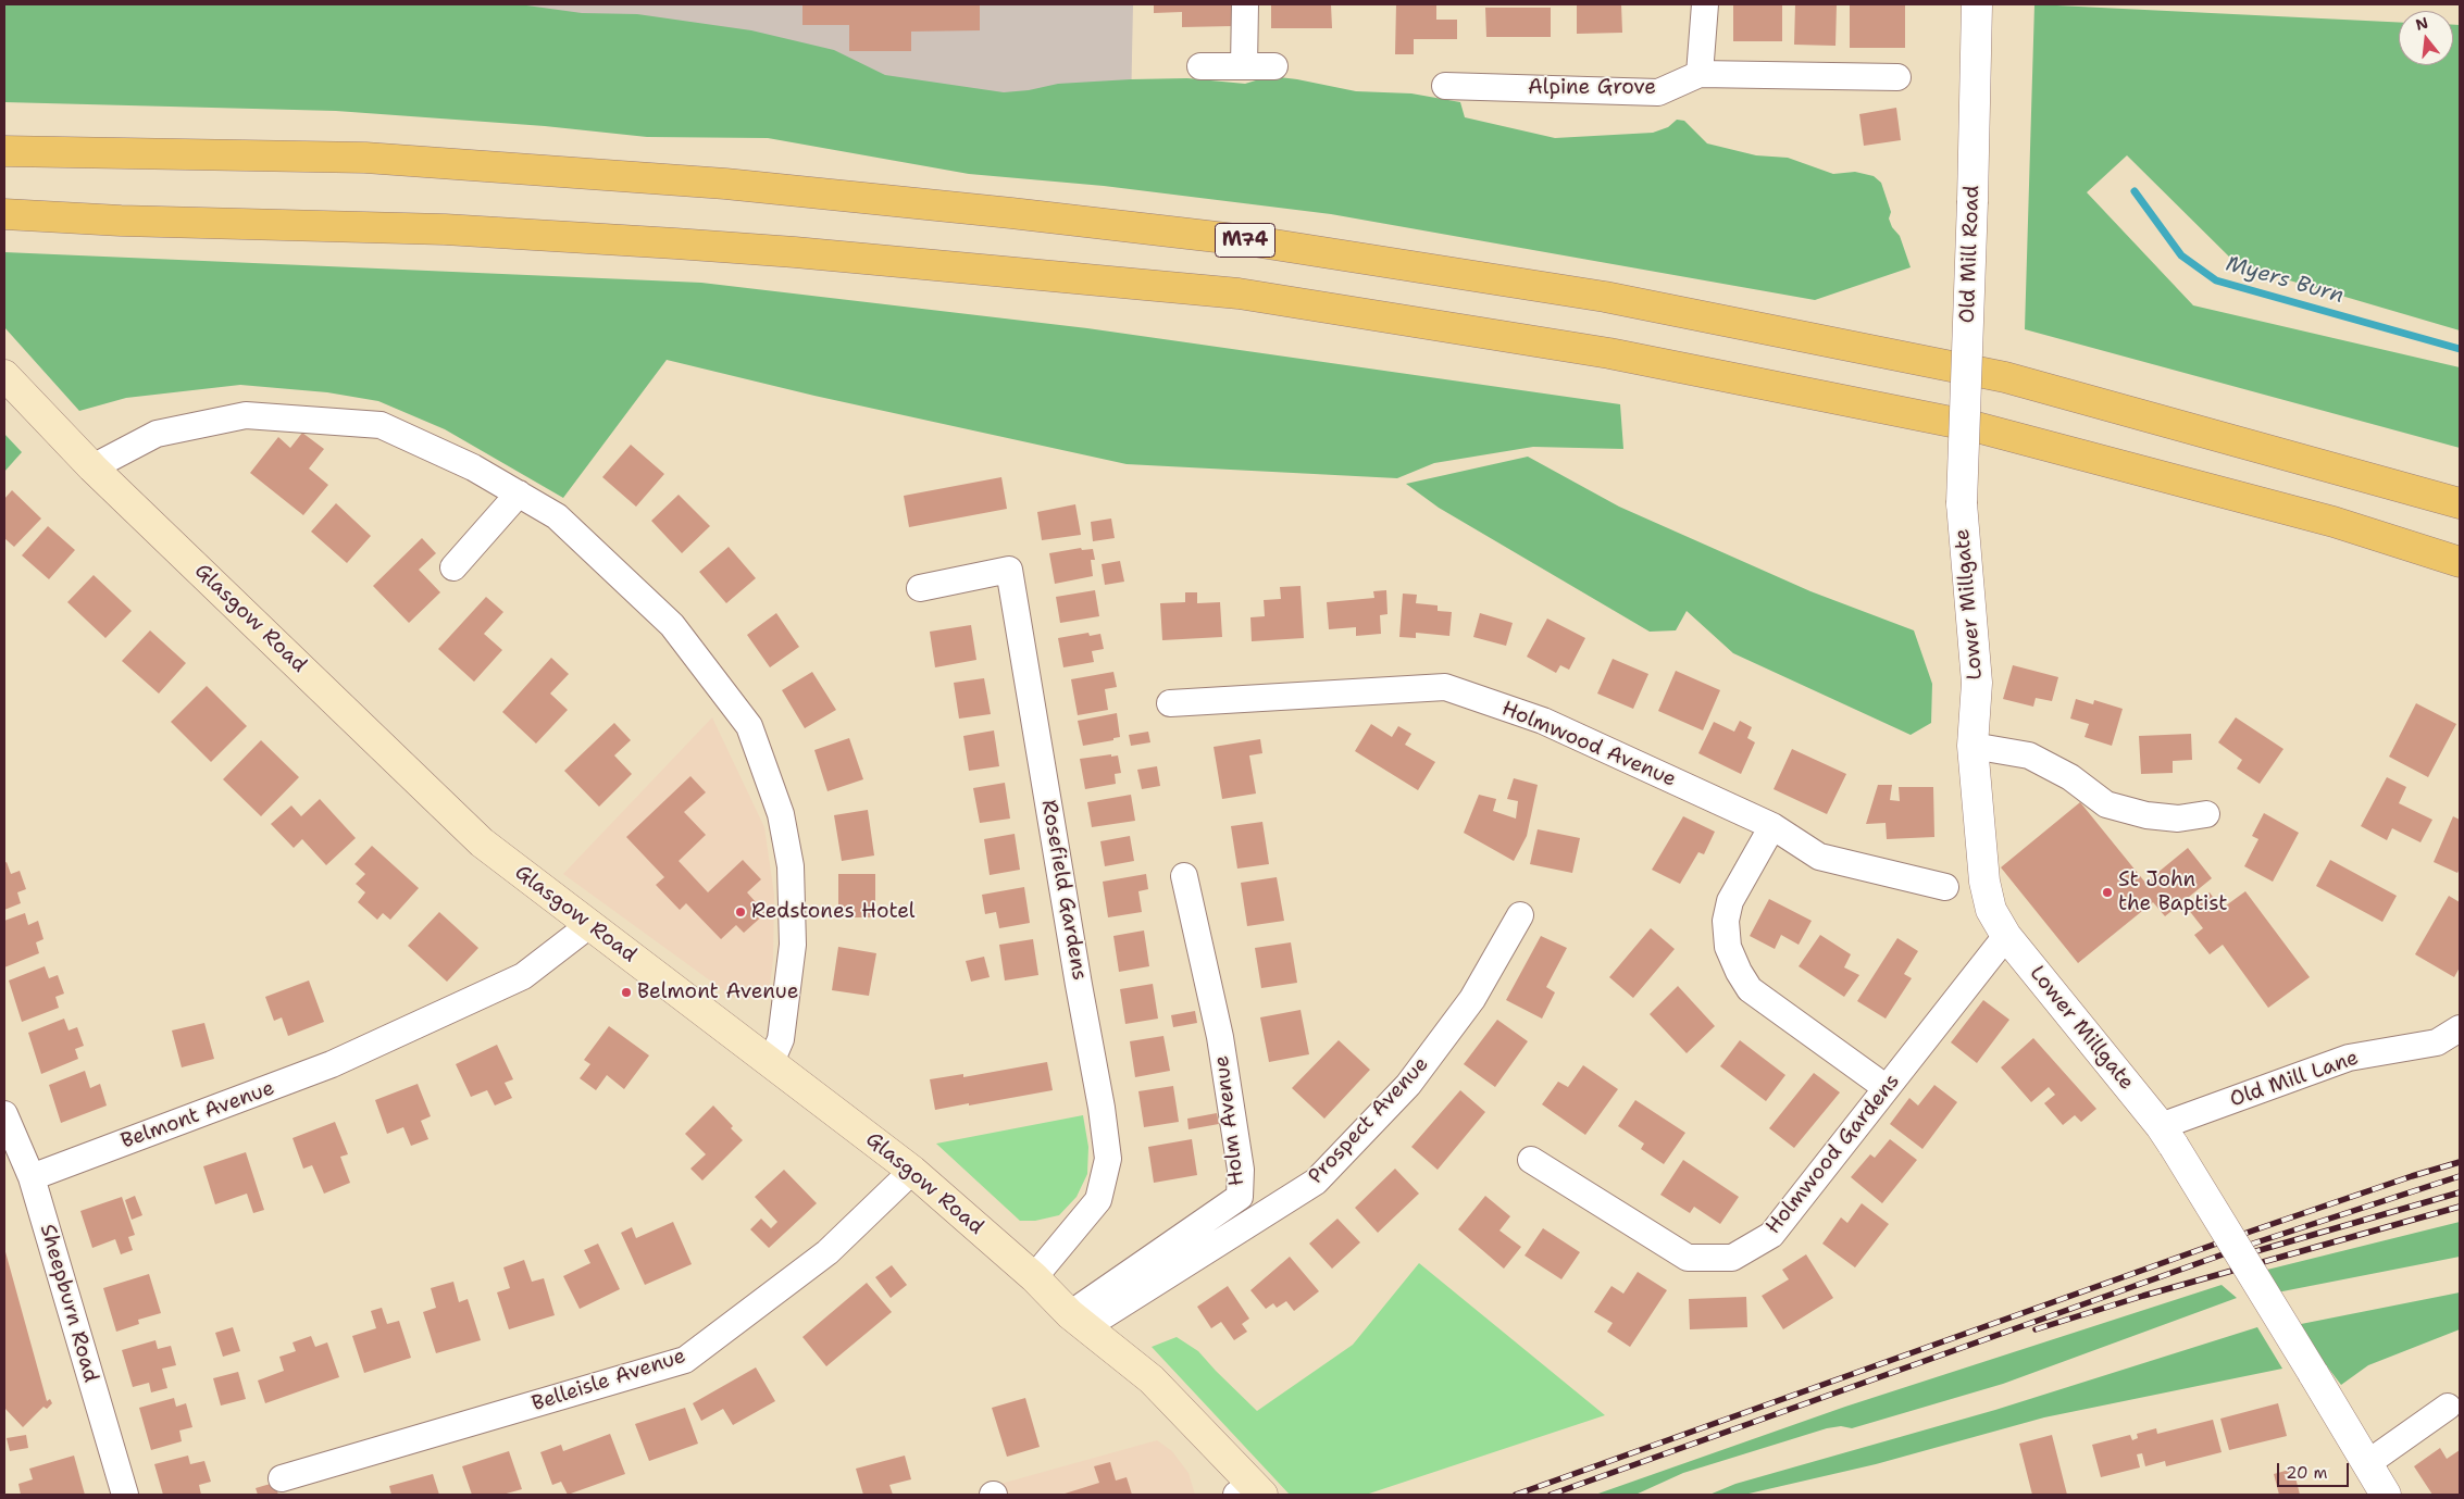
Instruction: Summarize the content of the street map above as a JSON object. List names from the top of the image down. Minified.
{"streets":{"highway":["M74"],"main road":["Glasgow Road"],"street":["Alpine Grove","Old Mill Road","Lower Millgate","Holmwood Avenue","Rosefield Gardens","Old Mill Lane","Belmont Avenue","Holm Avenue","Prospect Avenue","Holmwood Gardens","Sheepburn Road","Belleisle Avenue"]},"crossings":[["Old Mill Road","Lower Millgate"],["Lower Millgate","Old Mill Lane"],["Lower Millgate","Holmwood Gardens"],["Glasgow Road","Rosefield Gardens"],["Glasgow Road","Belmont Avenue"],["Glasgow Road","Holm Avenue"],["Glasgow Road","Prospect Avenue"],["Glasgow Road","Belleisle Avenue"],["Belmont Avenue","Sheepburn Road"],["Holm Avenue","Prospect Avenue"]],"water":["Myers Burn"],"places":["St John the Baptist","Redstones Hotel","Belmont Avenue"],"scale_bar":"20 m","north":"top"}
